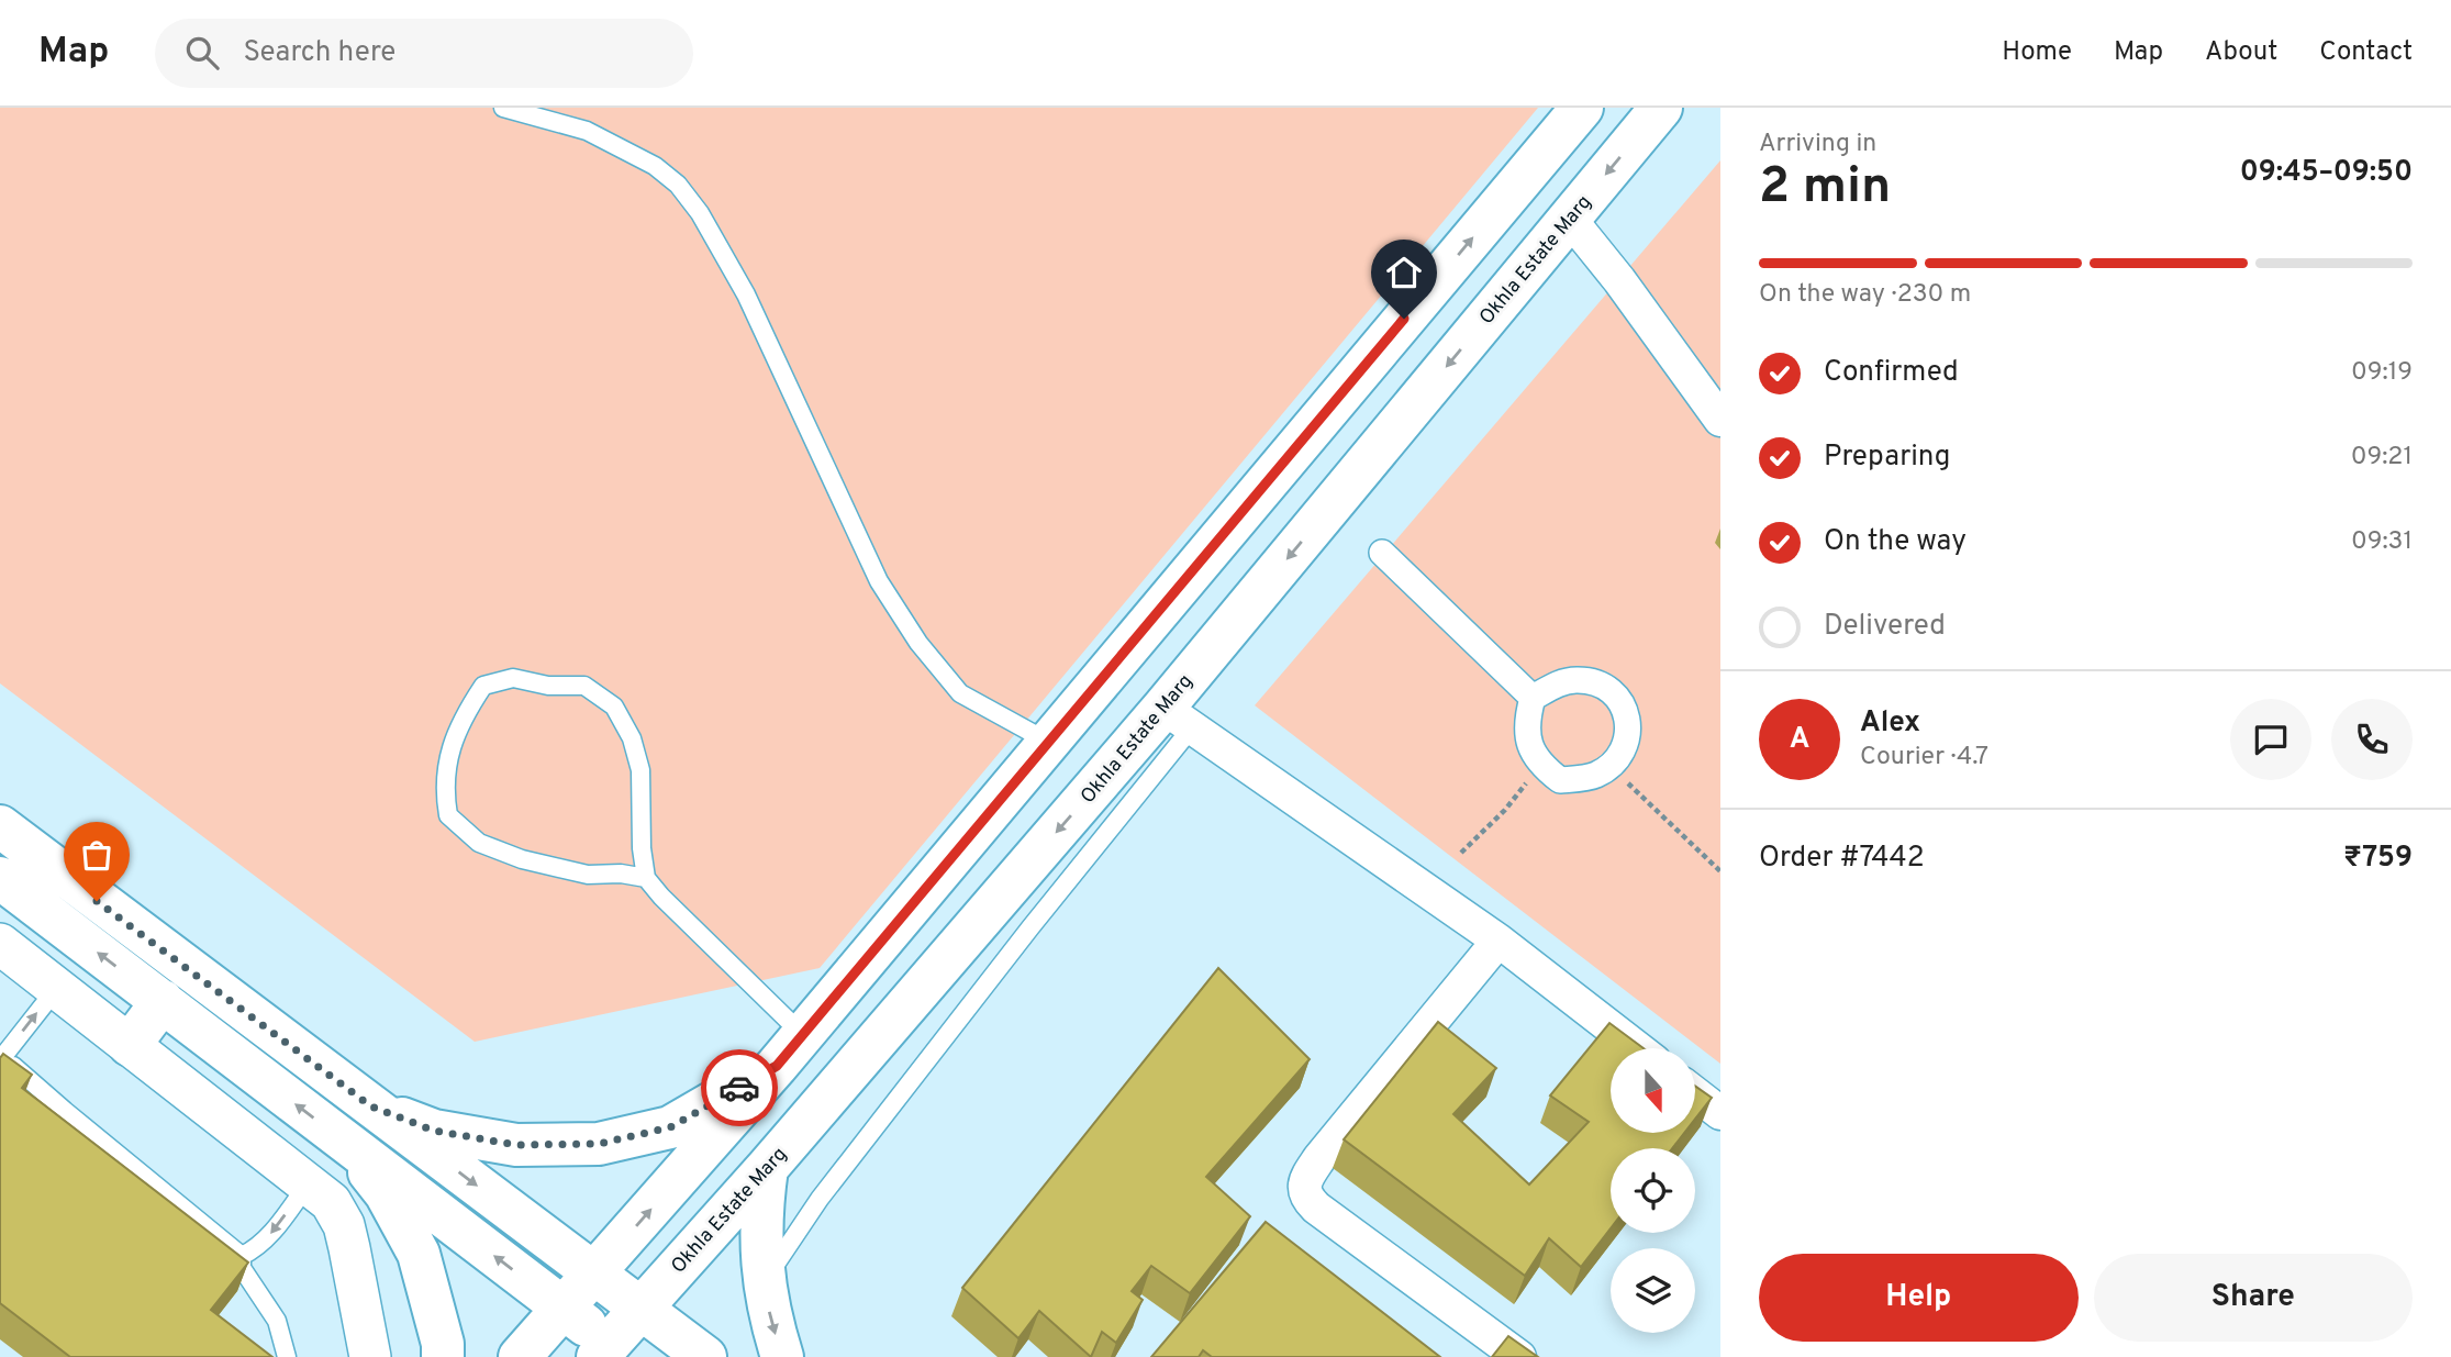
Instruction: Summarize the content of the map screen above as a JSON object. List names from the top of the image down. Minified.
{"streets":{"main road":["Okhla Estate Marg"]},"north":"bottom","page":{"header":"Map","search":"Search here","nav":["Home","Map","About","Contact"],"heading":["2 min","Arriving in","09:45–09:50"],"panel":["Alex","Courier · 4.7","Order #7442","₹759"],"bar":"On the way · 230 m","list":[["Confirmed","09:19"],["Preparing","09:21"],["On the way","09:31"],"Delivered"],"round":"A","buttons":["Help","Share"]}}
